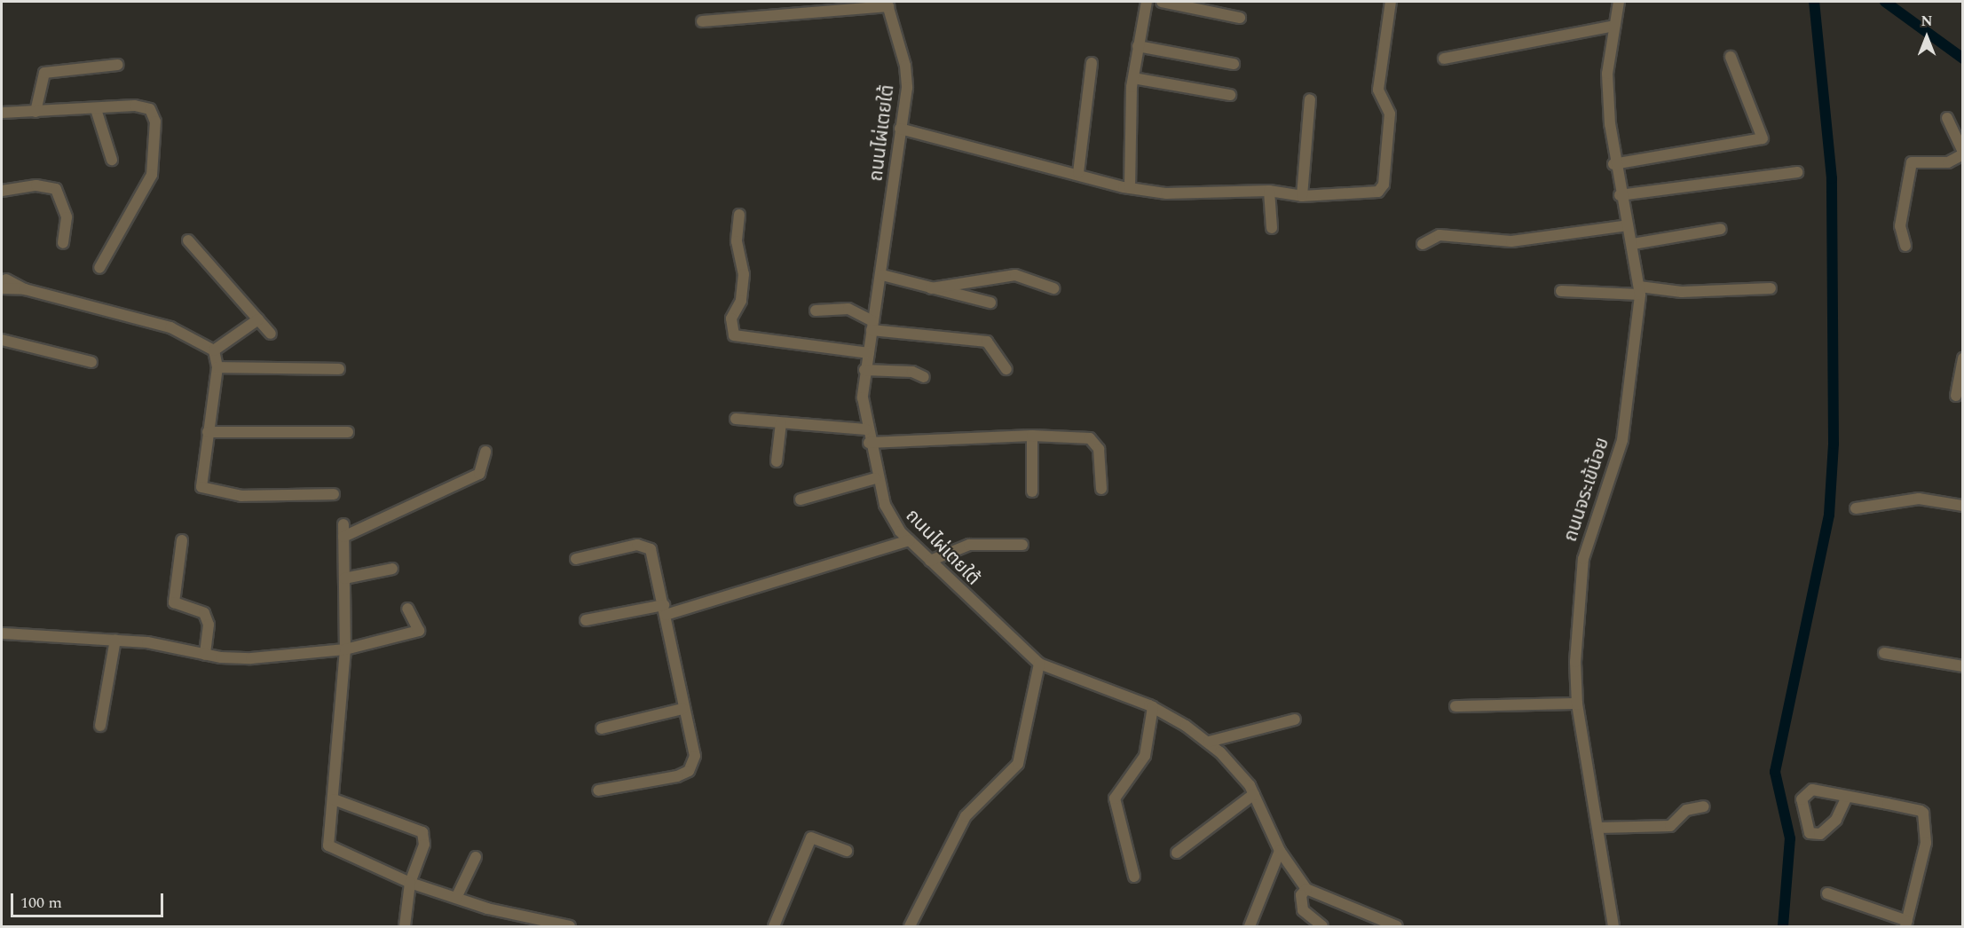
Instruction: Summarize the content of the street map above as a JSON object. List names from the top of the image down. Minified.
{"streets":{"street":["ถนนไผ่เตยใต้","ถนนจระเข้น้อย"]},"scale_bar":"100 m","north":"top"}
